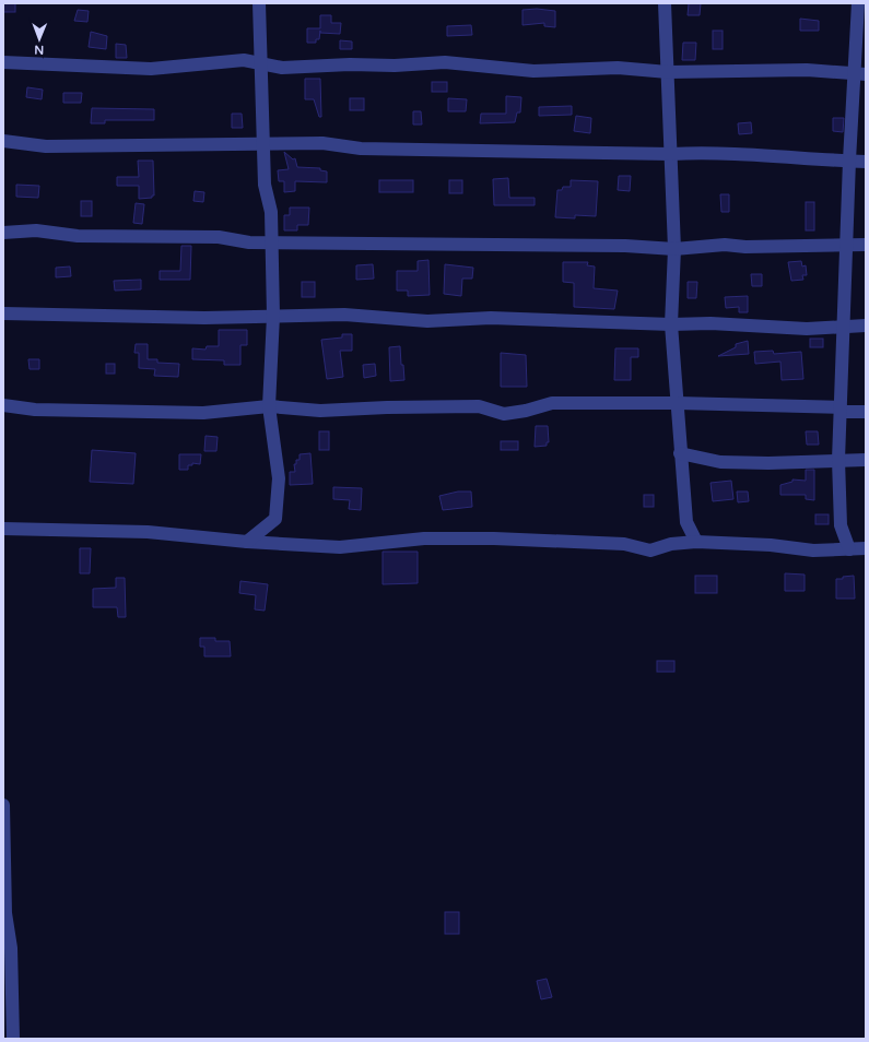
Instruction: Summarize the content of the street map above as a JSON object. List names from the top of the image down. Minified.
{"north":"bottom"}
